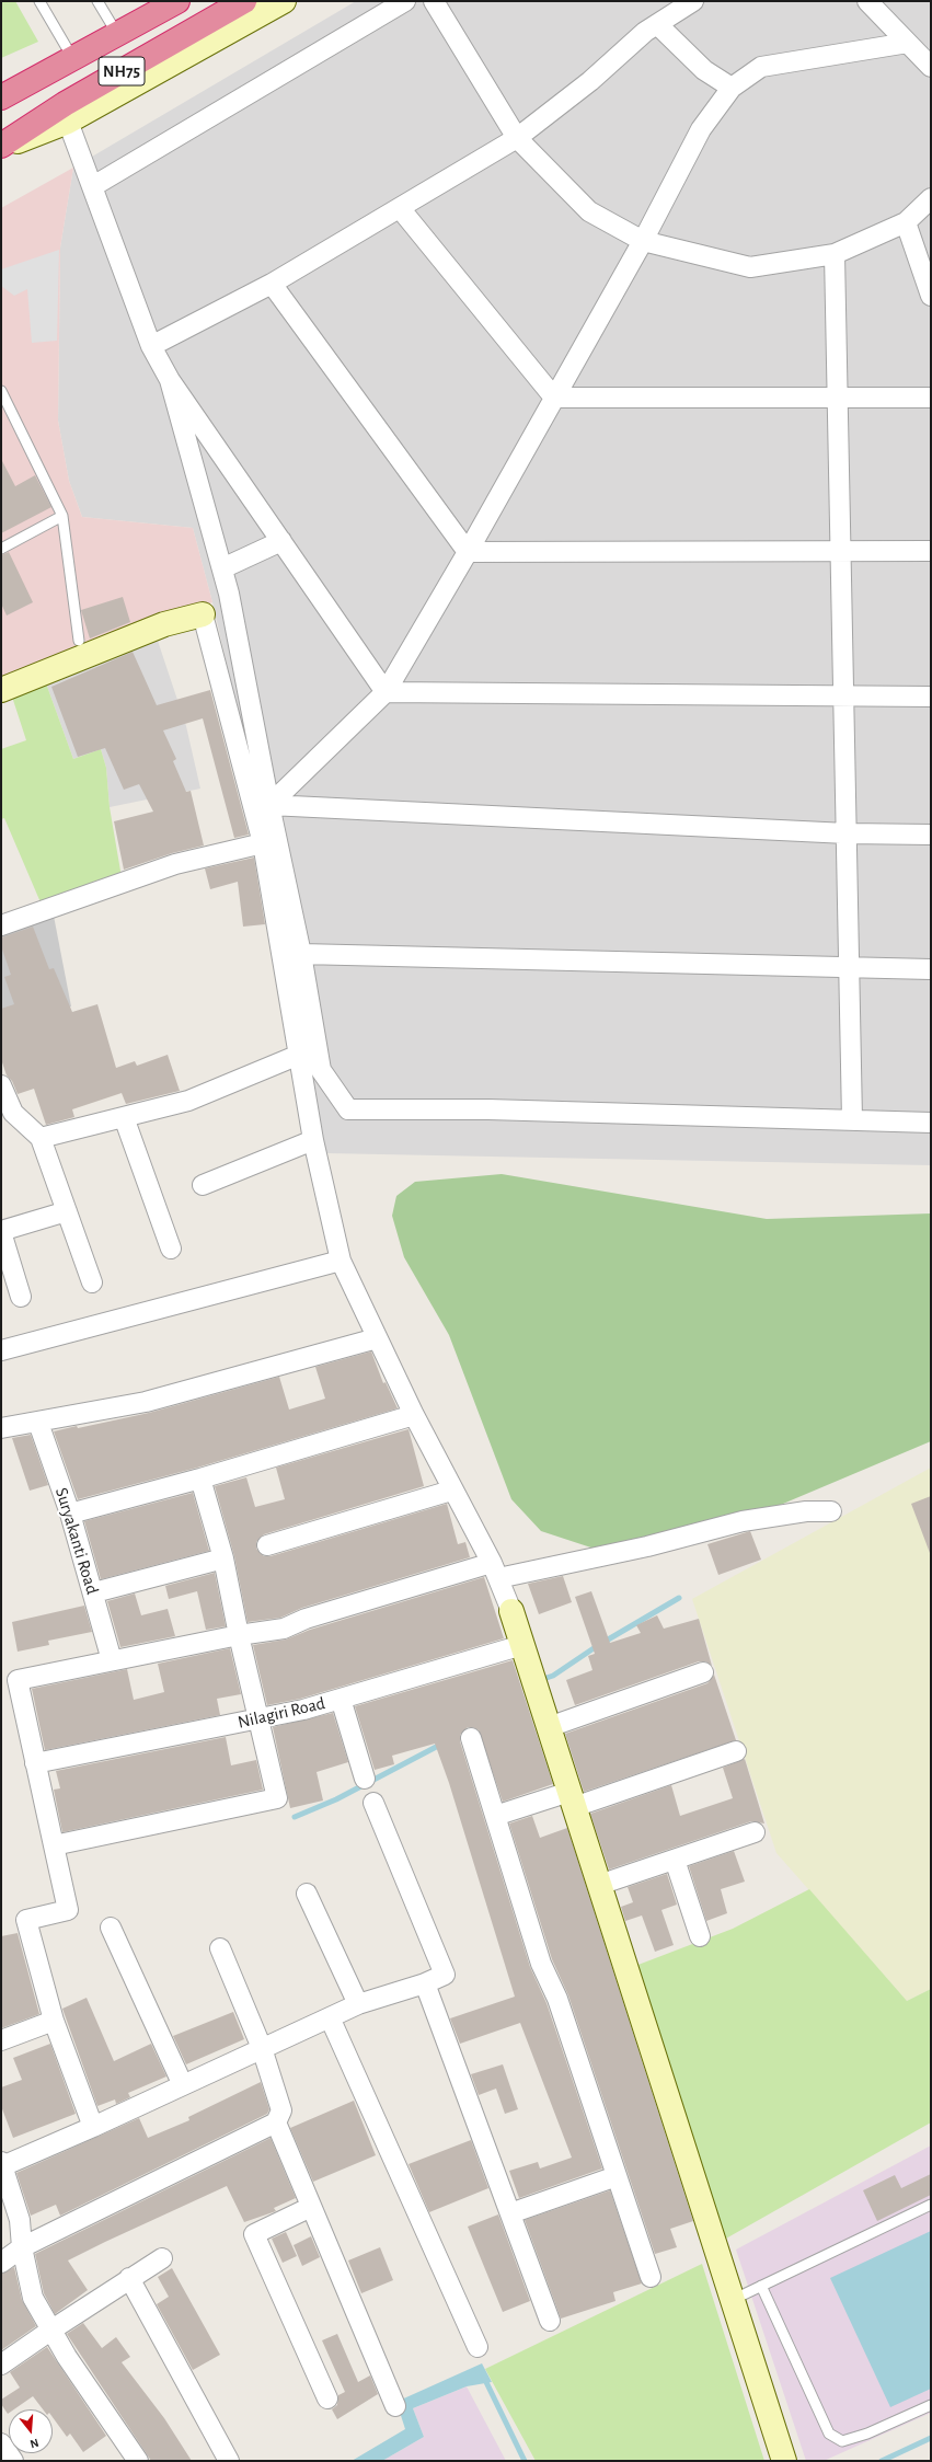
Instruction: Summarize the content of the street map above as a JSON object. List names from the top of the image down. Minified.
{"streets":{"highway":["NH75"],"street":["Suryakanti Road","Nilagiri Road"]},"north":"bottom"}
